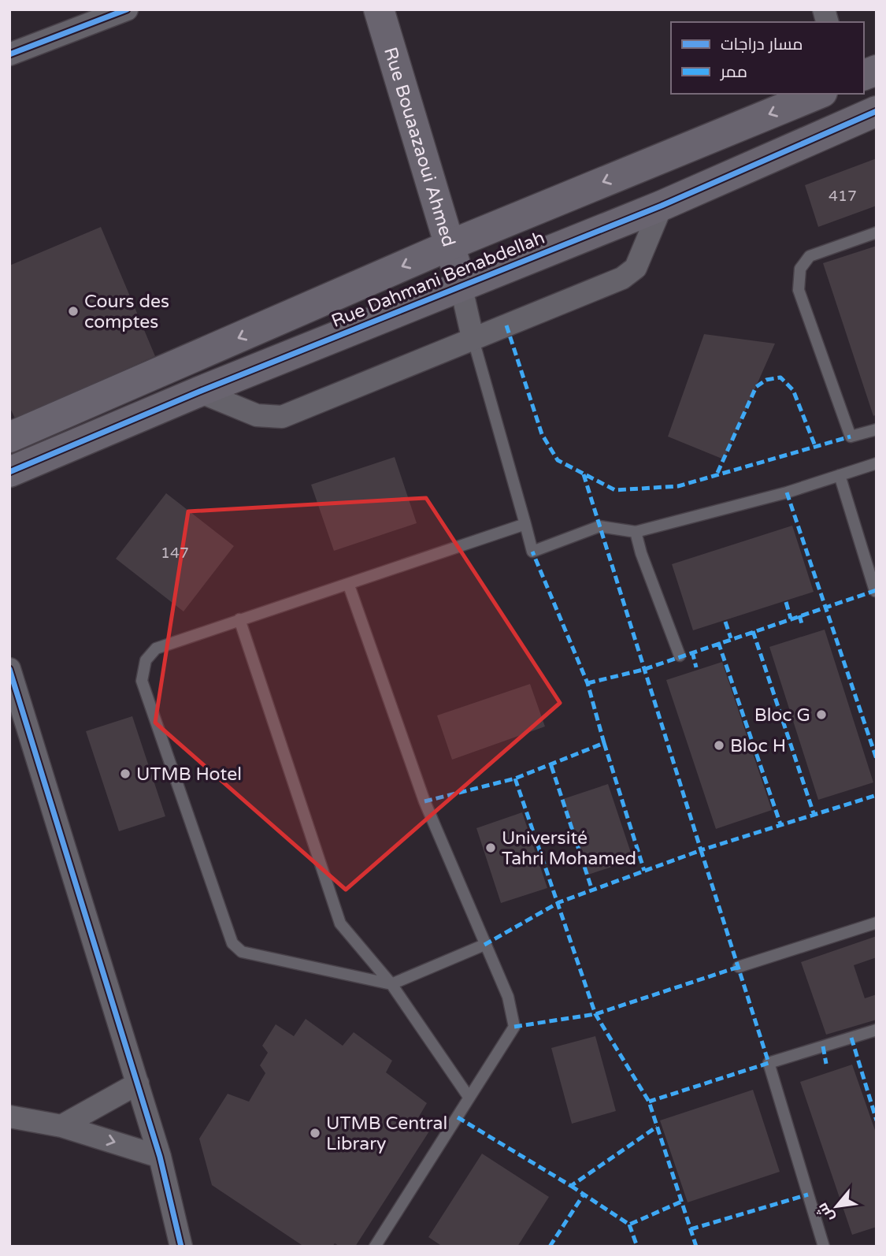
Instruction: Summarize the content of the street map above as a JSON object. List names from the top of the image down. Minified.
{"streets":{"street":["Rue Bouaazaoui Ahmed","Rue Dahmani Benabdellah"]},"crossings":[["Rue Bouaazaoui Ahmed","Rue Dahmani Benabdellah"]],"places":["Cours des comptes","Bloc G","Bloc H","UTMB Hotel","Université Tahri Mohamed","UTMB Central Library"],"house_numbers":["417","147"],"legend":["مسار دراجات","ممر"],"north":"bottom left"}
